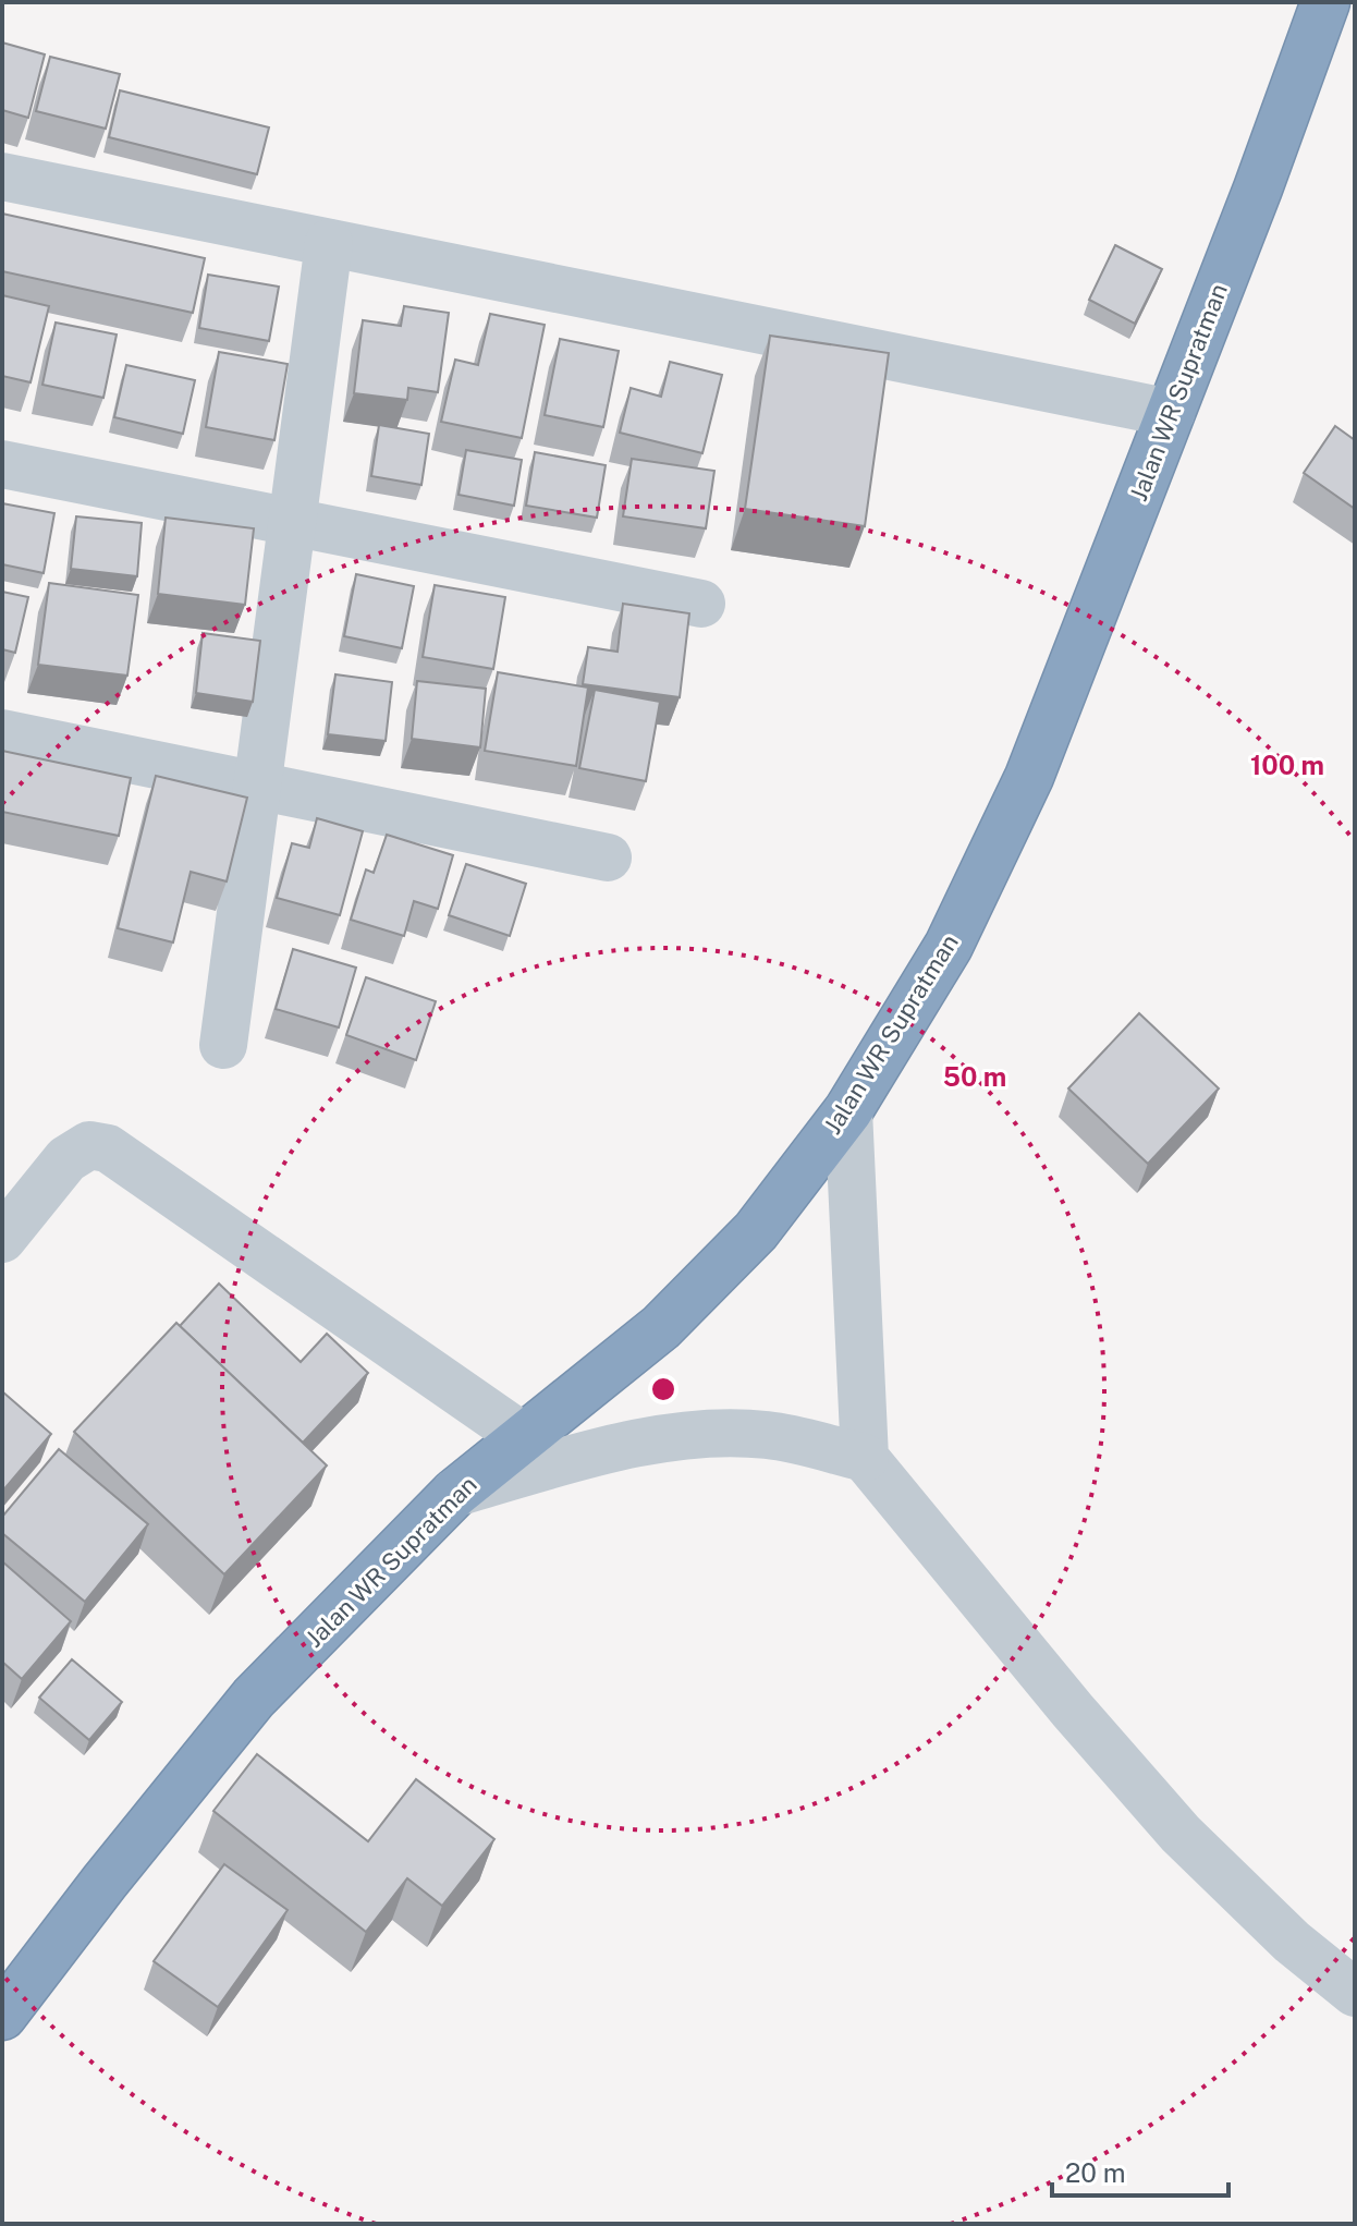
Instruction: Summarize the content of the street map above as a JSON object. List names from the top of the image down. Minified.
{"streets":{"highway":["Jalan WR Supratman"]},"scale_bar":"20 m","rings":["100 m","50 m"]}
